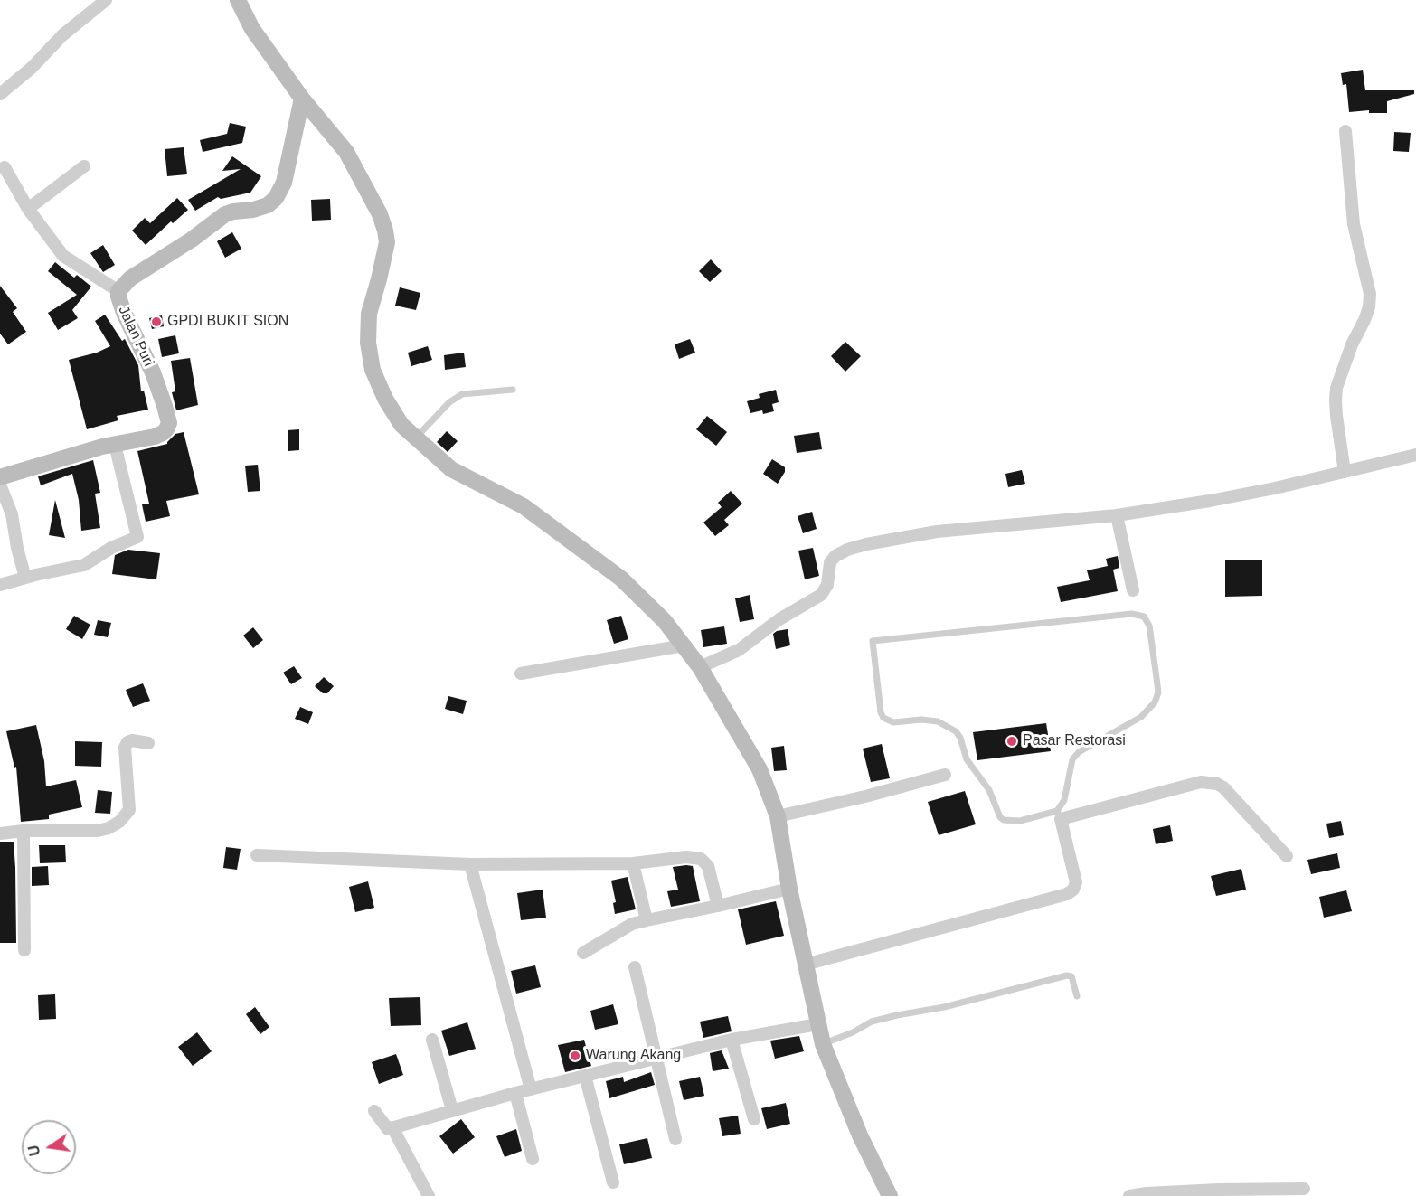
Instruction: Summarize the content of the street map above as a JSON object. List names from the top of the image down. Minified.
{"streets":{"street":["Jalan Puri"]},"places":["GPDI BUKIT SION","Pasar Restorasi","Warung Akang"],"north":"left"}
